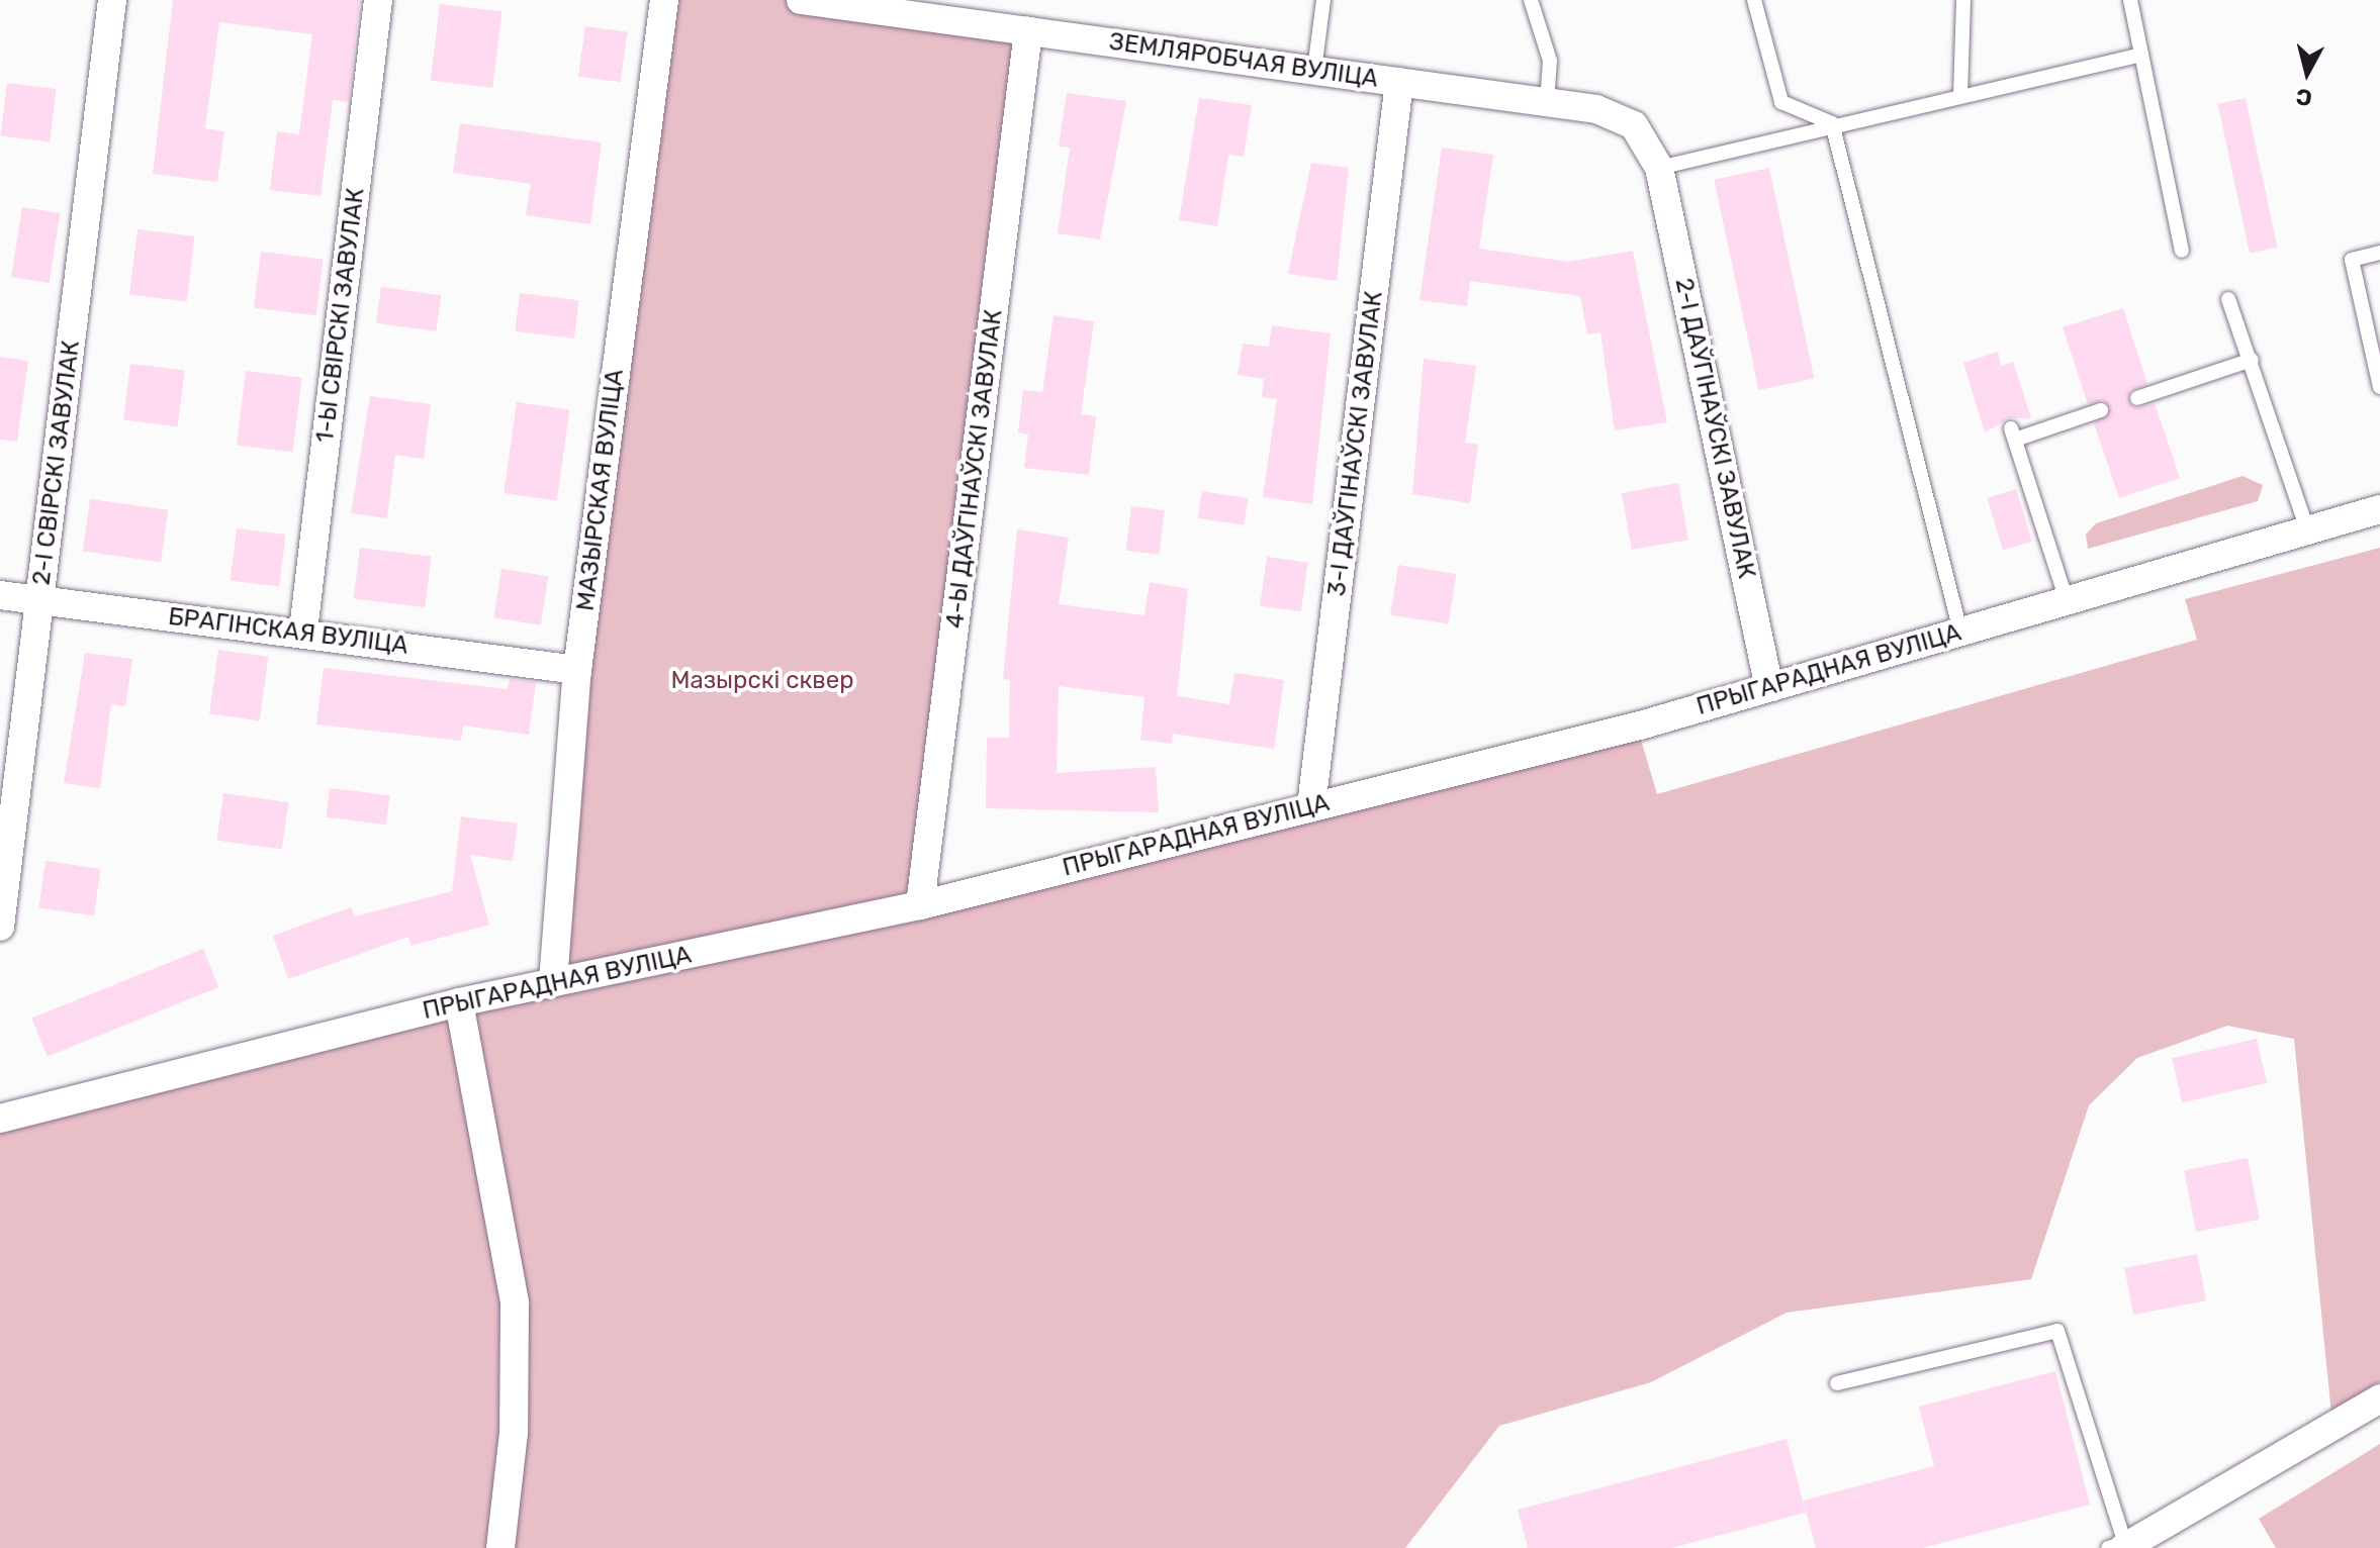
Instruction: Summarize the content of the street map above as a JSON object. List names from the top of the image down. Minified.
{"streets":{"street":["ЗЕМЛЯРОБЧАЯ ВУЛІЦА","1-Ы СВІРСКІ ЗАВУЛАК","2-І ДАЎГІНАЎСКІ ЗАВУЛАК","3-І ДАЎГІНАЎСКІ ЗАВУЛАК","2-І СВІРСКІ ЗАВУЛАК","4-Ы ДАЎГІНАЎСКІ ЗАВУЛАК","МАЗЫРСКАЯ ВУЛІЦА","БРАГІНСКАЯ ВУЛІЦА","ПРЫГАРАДНАЯ ВУЛІЦА"]},"crossings":[["ЗЕМЛЯРОБЧАЯ ВУЛІЦА","2-І ДАЎГІНАЎСКІ ЗАВУЛАК"],["ЗЕМЛЯРОБЧАЯ ВУЛІЦА","3-І ДАЎГІНАЎСКІ ЗАВУЛАК"],["ЗЕМЛЯРОБЧАЯ ВУЛІЦА","4-Ы ДАЎГІНАЎСКІ ЗАВУЛАК"],["1-Ы СВІРСКІ ЗАВУЛАК","БРАГІНСКАЯ ВУЛІЦА"],["2-І ДАЎГІНАЎСКІ ЗАВУЛАК","ПРЫГАРАДНАЯ ВУЛІЦА"],["3-І ДАЎГІНАЎСКІ ЗАВУЛАК","ПРЫГАРАДНАЯ ВУЛІЦА"],["2-І СВІРСКІ ЗАВУЛАК","БРАГІНСКАЯ ВУЛІЦА"],["4-Ы ДАЎГІНАЎСКІ ЗАВУЛАК","ПРЫГАРАДНАЯ ВУЛІЦА"],["МАЗЫРСКАЯ ВУЛІЦА","БРАГІНСКАЯ ВУЛІЦА"],["МАЗЫРСКАЯ ВУЛІЦА","ПРЫГАРАДНАЯ ВУЛІЦА"]],"parks":["Мазырскі сквер"],"north":"bottom"}
